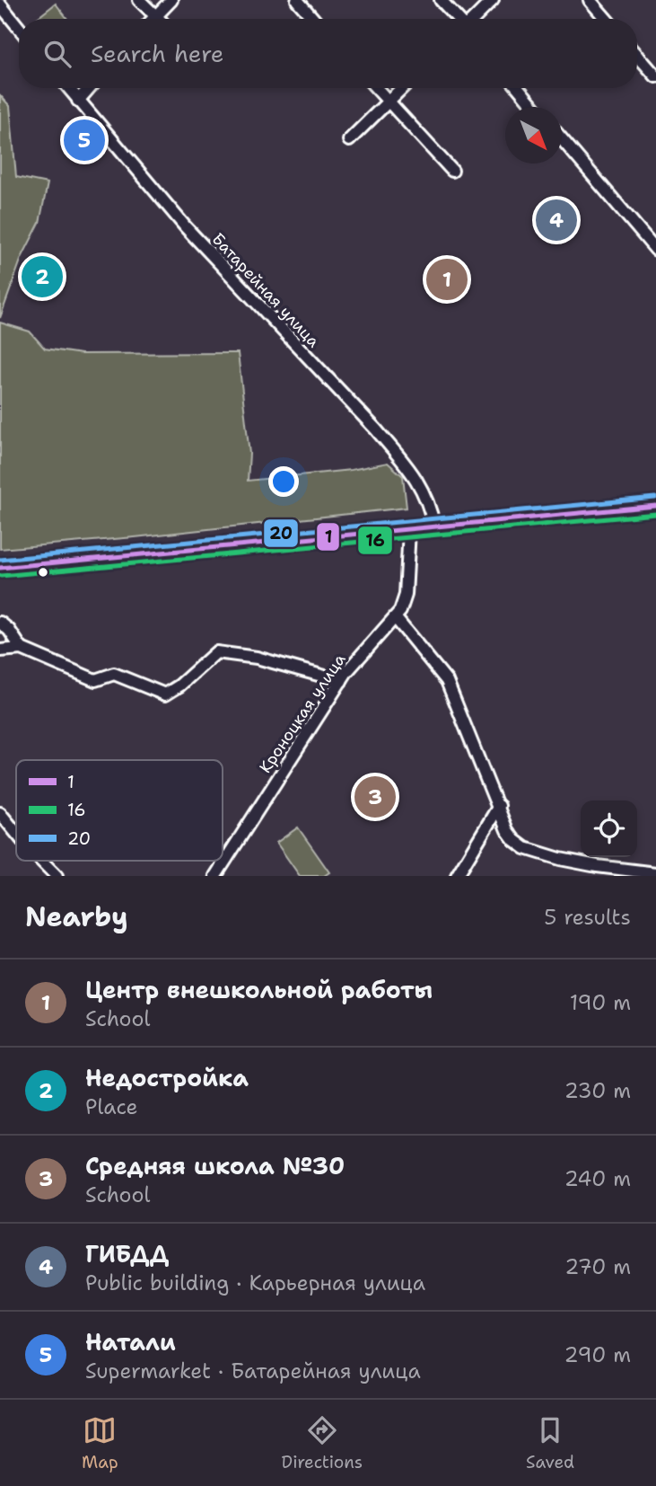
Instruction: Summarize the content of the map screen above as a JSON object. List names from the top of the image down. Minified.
{"streets":{"street":["Батарейная улица","Кроноцкая улица"]},"lines":["transit line 20","transit line 1","transit line 16"],"legend":["1","16","20"],"north":"bottom right","page":{"search":"Search here","pins":["5","4","2","1","3"],"heading":["Nearby","5 results"],"list":[{"mark":"1","name":"Центр внешкольной работы","note":"School","value":"190 m"},{"mark":"2","name":"Недостройка","note":"Place","value":"230 m"},{"mark":"3","name":"Средняя школа №30","note":"School","value":"240 m"},{"mark":"4","name":"ГИБДД","note":"Public building · Карьерная улица","value":"270 m"},{"mark":"5","name":"Натали","note":"Supermarket · Батарейная улица","value":"290 m"}],"nav":["Map","Directions","Saved"]}}
